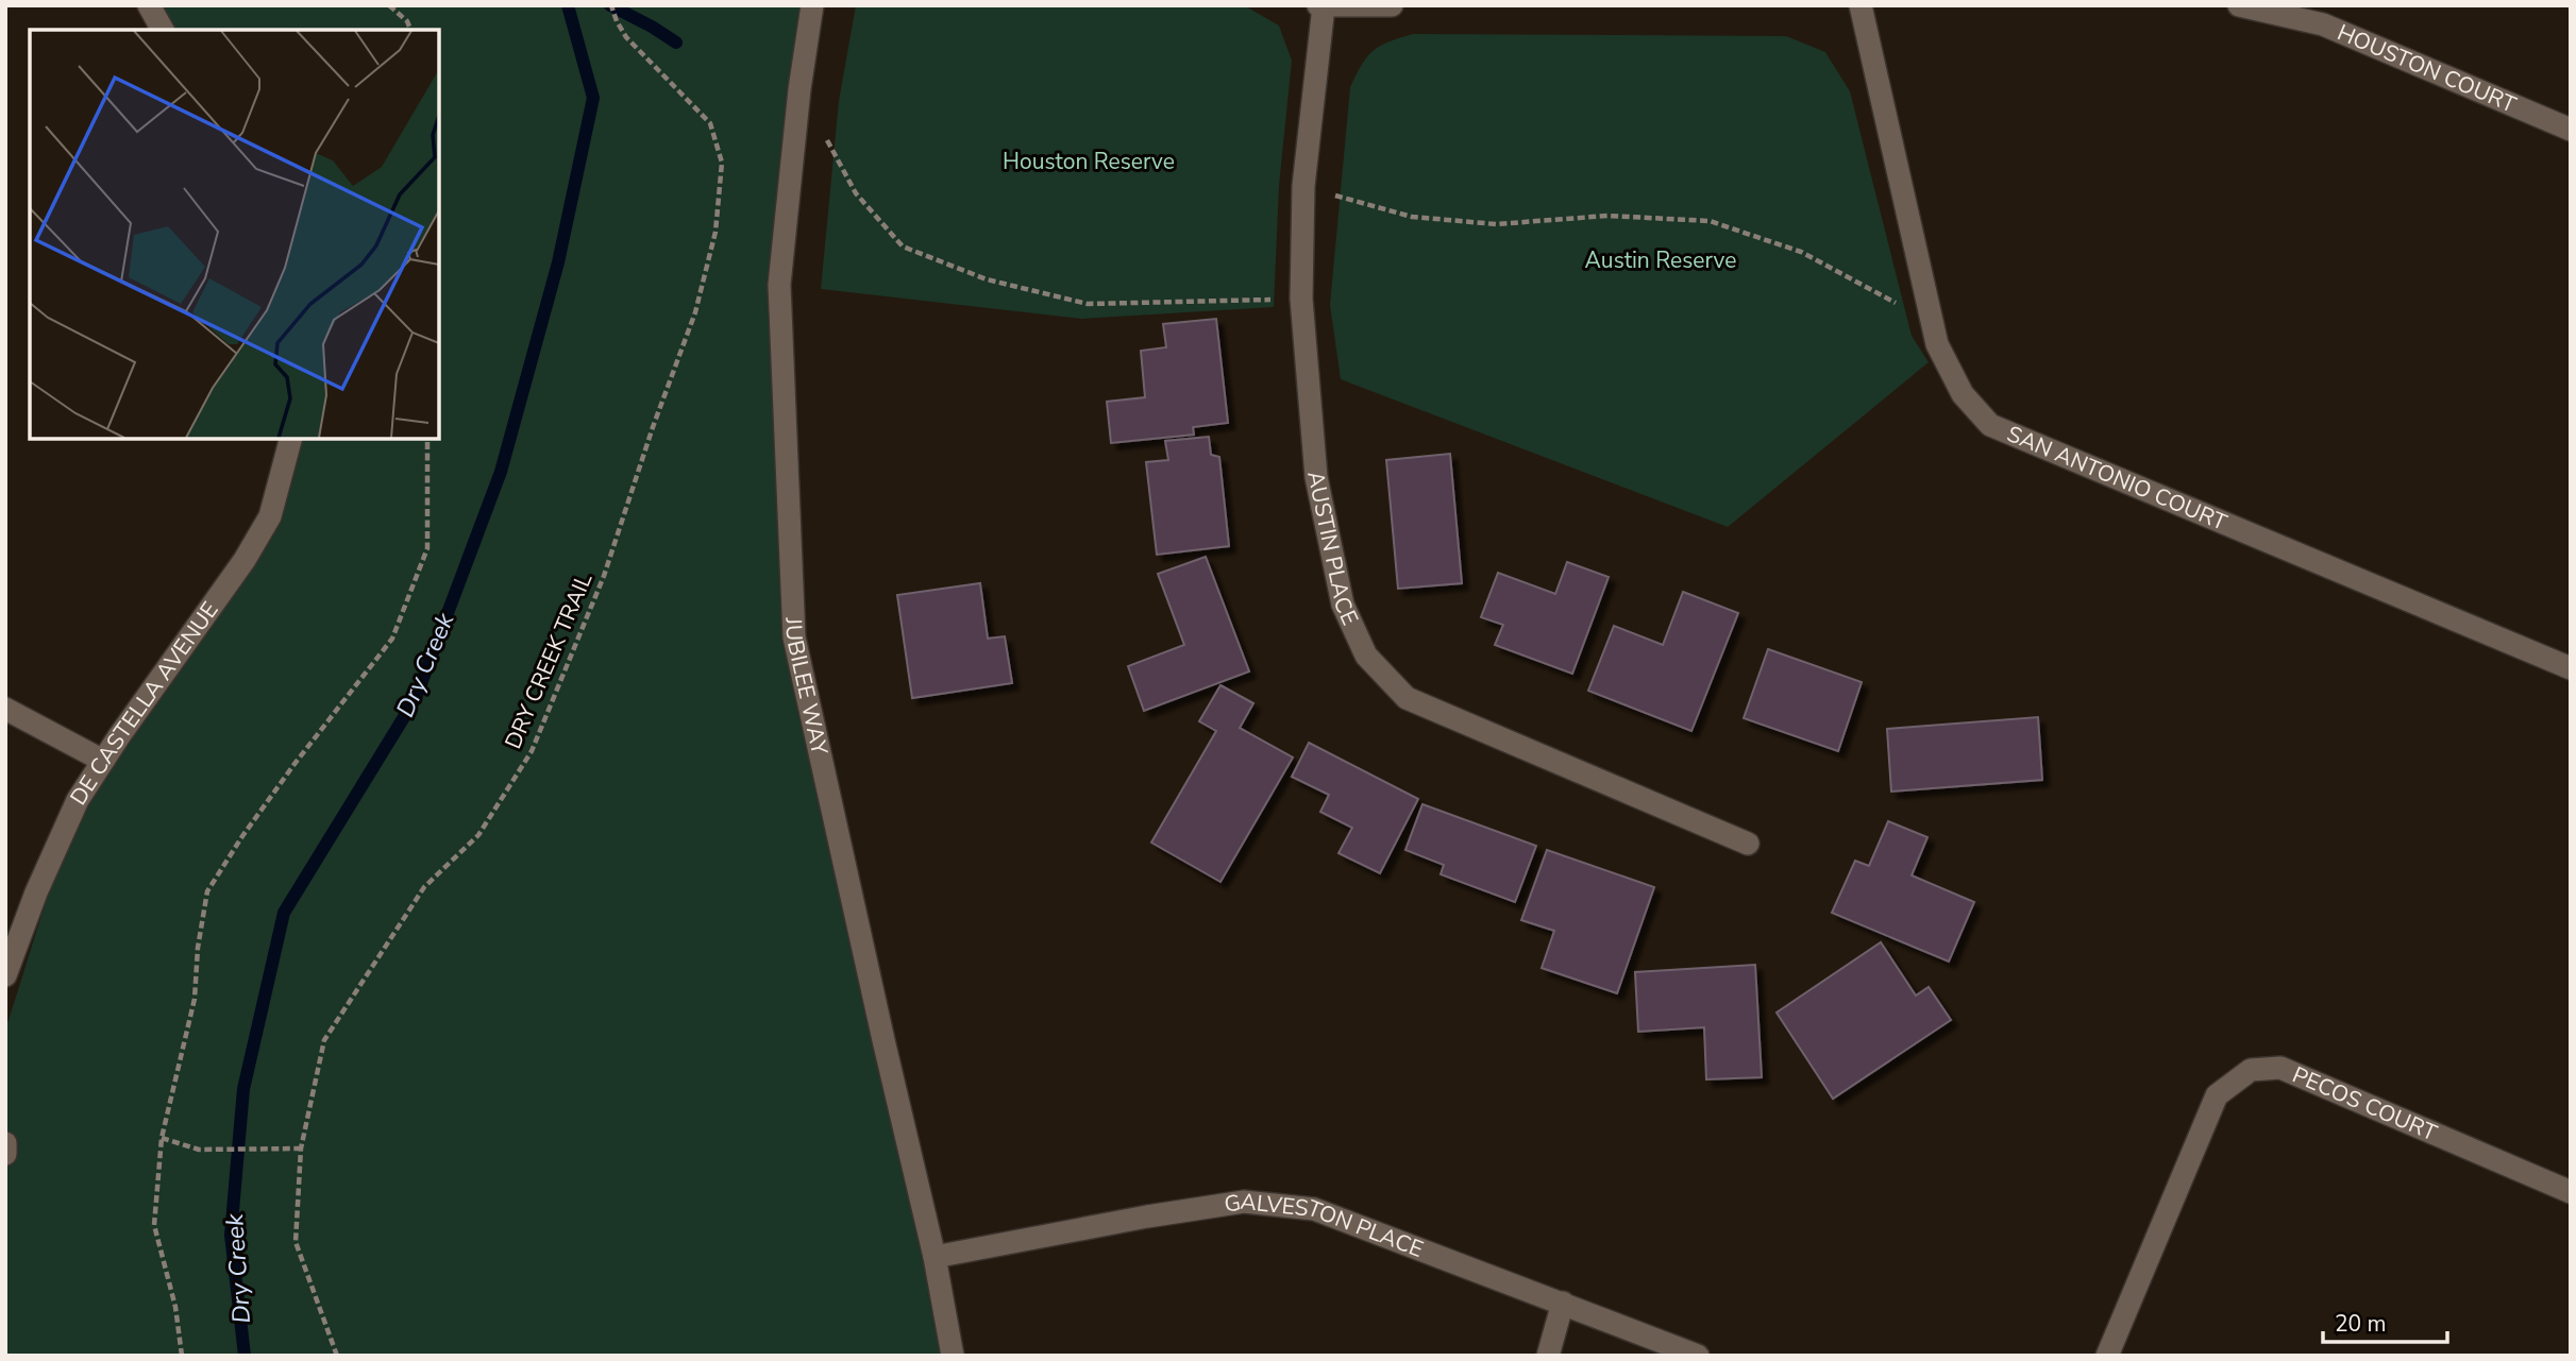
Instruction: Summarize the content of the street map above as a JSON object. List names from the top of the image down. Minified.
{"streets":{"street":["HOUSTON COURT","SAN ANTONIO COURT","AUSTIN PLACE","JUBILEE WAY","DE CASTELLA AVENUE","PECOS COURT","GALVESTON PLACE"],"path":["DRY CREEK TRAIL"]},"crossings":[["JUBILEE WAY","GALVESTON PLACE"]],"water":["Dry Creek"],"parks":["Houston Reserve","Austin Reserve"],"scale_bar":"20 m"}
